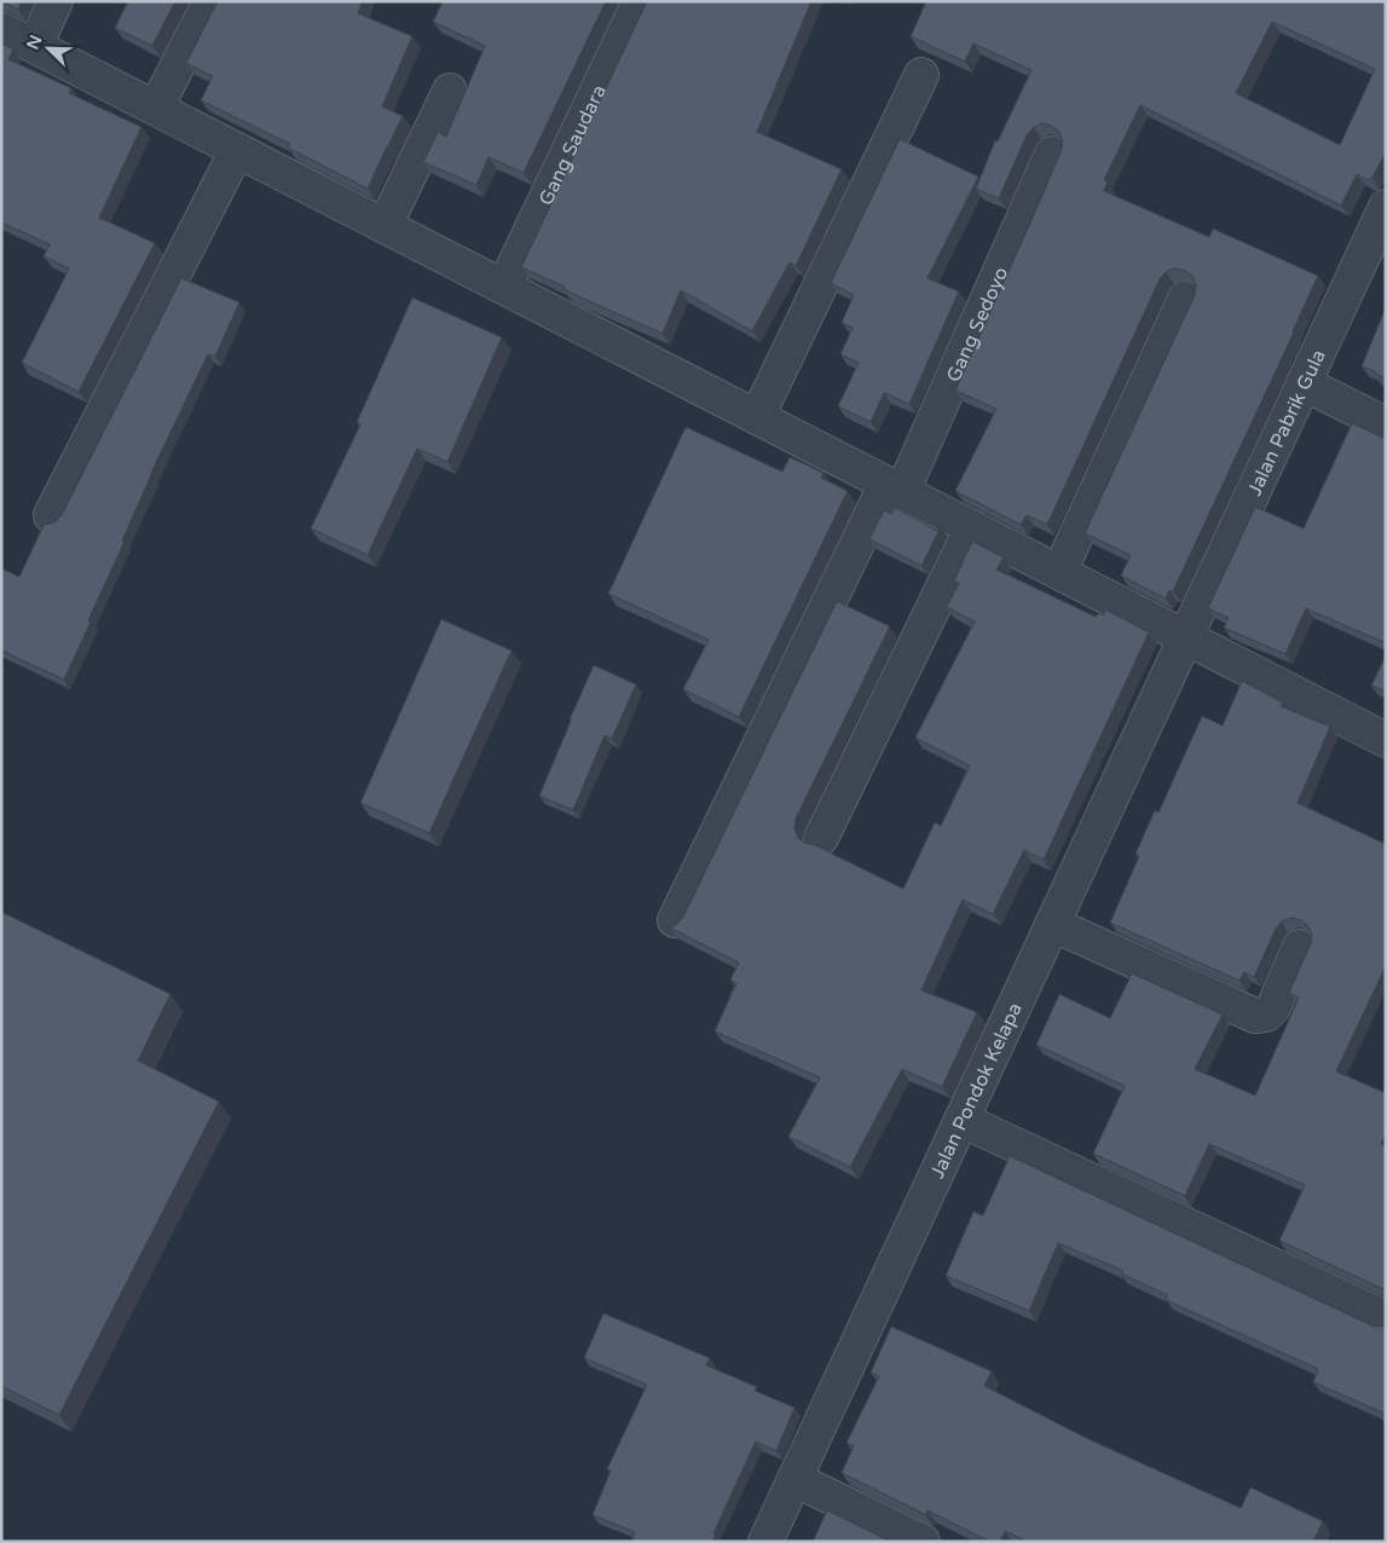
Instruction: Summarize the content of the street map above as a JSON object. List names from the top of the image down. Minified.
{"streets":{"street":["Gang Saudara","Gang Sedoyo","Jalan Pabrik Gula","Jalan Pondok Kelapa"]},"crossings":[["Jalan Pabrik Gula","Jalan Pondok Kelapa"]],"north":"top left"}
